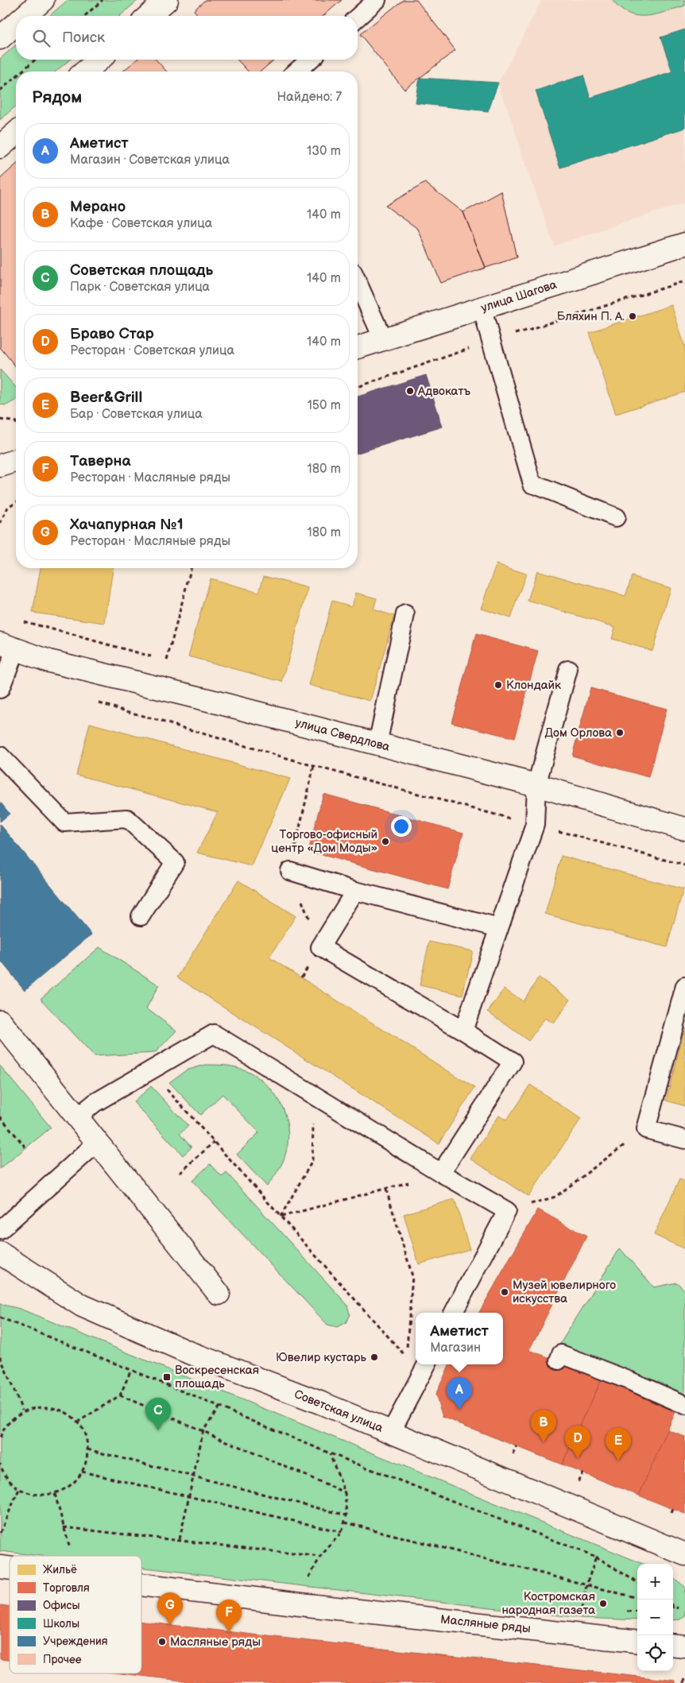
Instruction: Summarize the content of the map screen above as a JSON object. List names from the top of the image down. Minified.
{"streets":{"street":["улица Шагова","улица Свердлова","Советская улица","Масляные ряды"]},"places":{"other":["Бляхин П. А.","Адвокатъ","Клондайк","Дом Орлова","Торгово-офисный центр «Дом Моды»","Музей ювелирного искусства","Ювелир кустарь","Костромская народная газета","Масляные ряды"],"transit":["Воскресенская площадь"]},"legend":["Жильё","Торговля","Офисы","Школы","Учреждения","Прочее"],"page":{"search":"Поиск","heading":["Рядом","Найдено: 7"],"list":[{"mark":"A","name":"Аметист","note":"Магазин · Советская улица","value":"130 m"},{"mark":"B","name":"Мерано","note":"Кафе · Советская улица","value":"140 m"},{"mark":"C","name":"Советская площадь","note":"Парк · Советская улица","value":"140 m"},{"mark":"D","name":"Браво Стар","note":"Ресторан · Советская улица","value":"140 m"},{"mark":"E","name":"Beer&Grill","note":"Бар · Советская улица","value":"150 m"},{"mark":"F","name":"Таверна","note":"Ресторан · Масляные ряды","value":"180 m"},{"mark":"G","name":"Хачапурная №1","note":"Ресторан · Масляные ряды","value":"180 m"}],"popup":["Аметист","Магазин"],"pins":["A","C","B","D","E","G","F"],"map_buttons":["+","−"]}}
